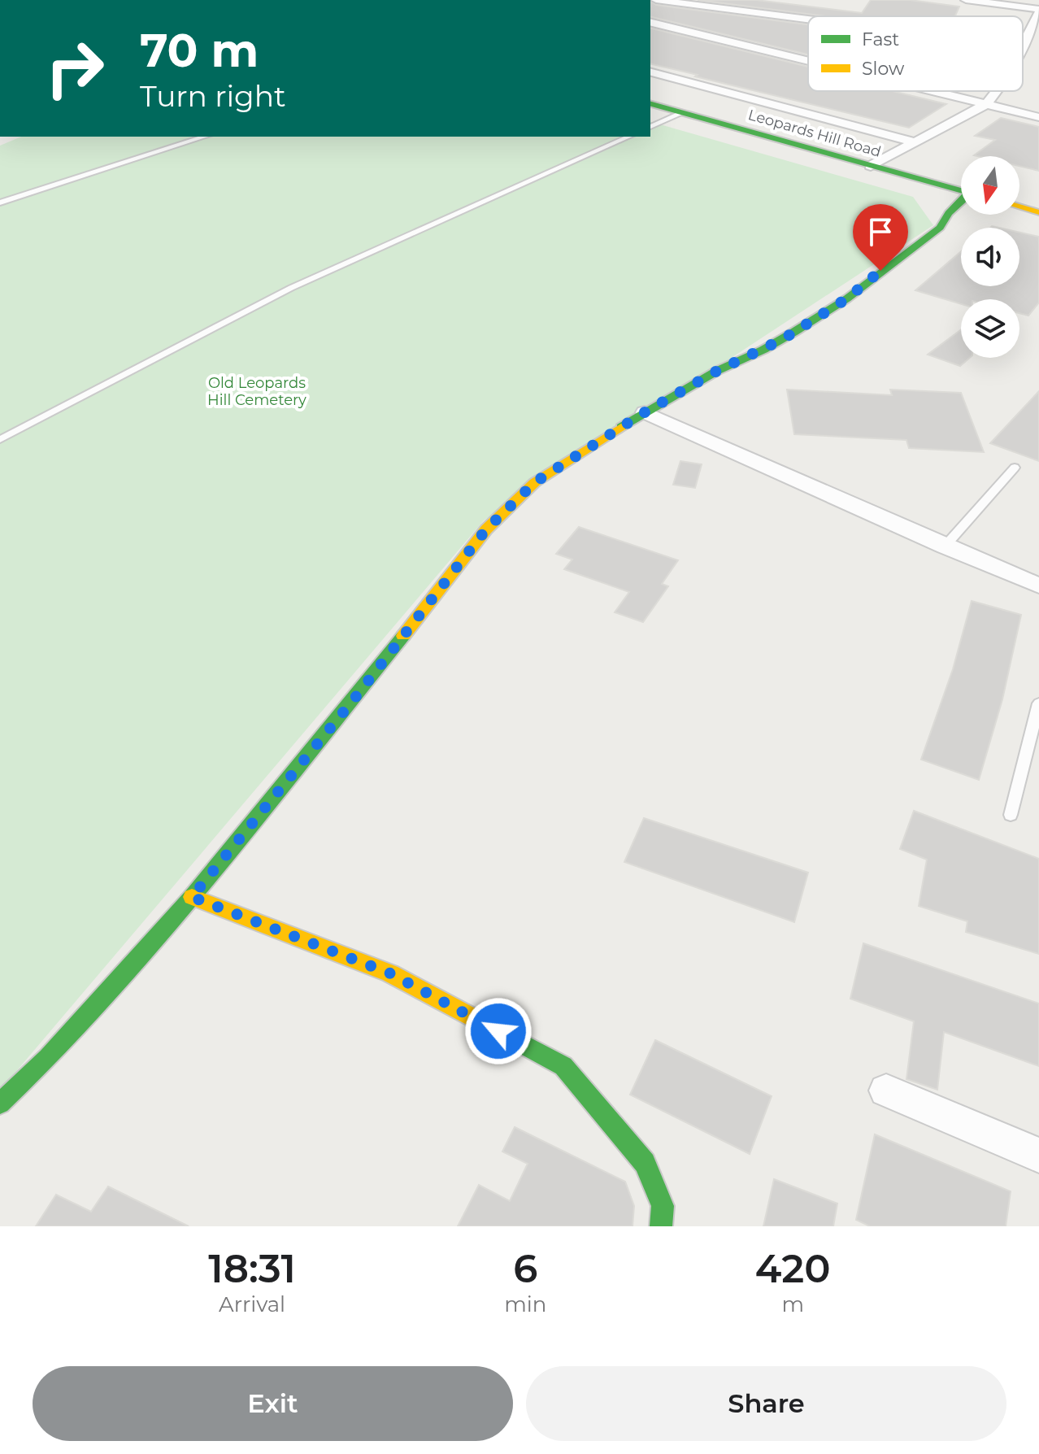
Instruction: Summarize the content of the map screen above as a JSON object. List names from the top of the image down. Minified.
{"streets":{"street":["Leopards Hill Road"]},"parks":["Old Leopards Hill Cemetery"],"legend":["Fast","Slow"],"north":"bottom","page":{"turn":["70 m","Turn right"],"eta":["18:31","Arrival","6","min","420","m"],"buttons":["Exit","Share"]}}
